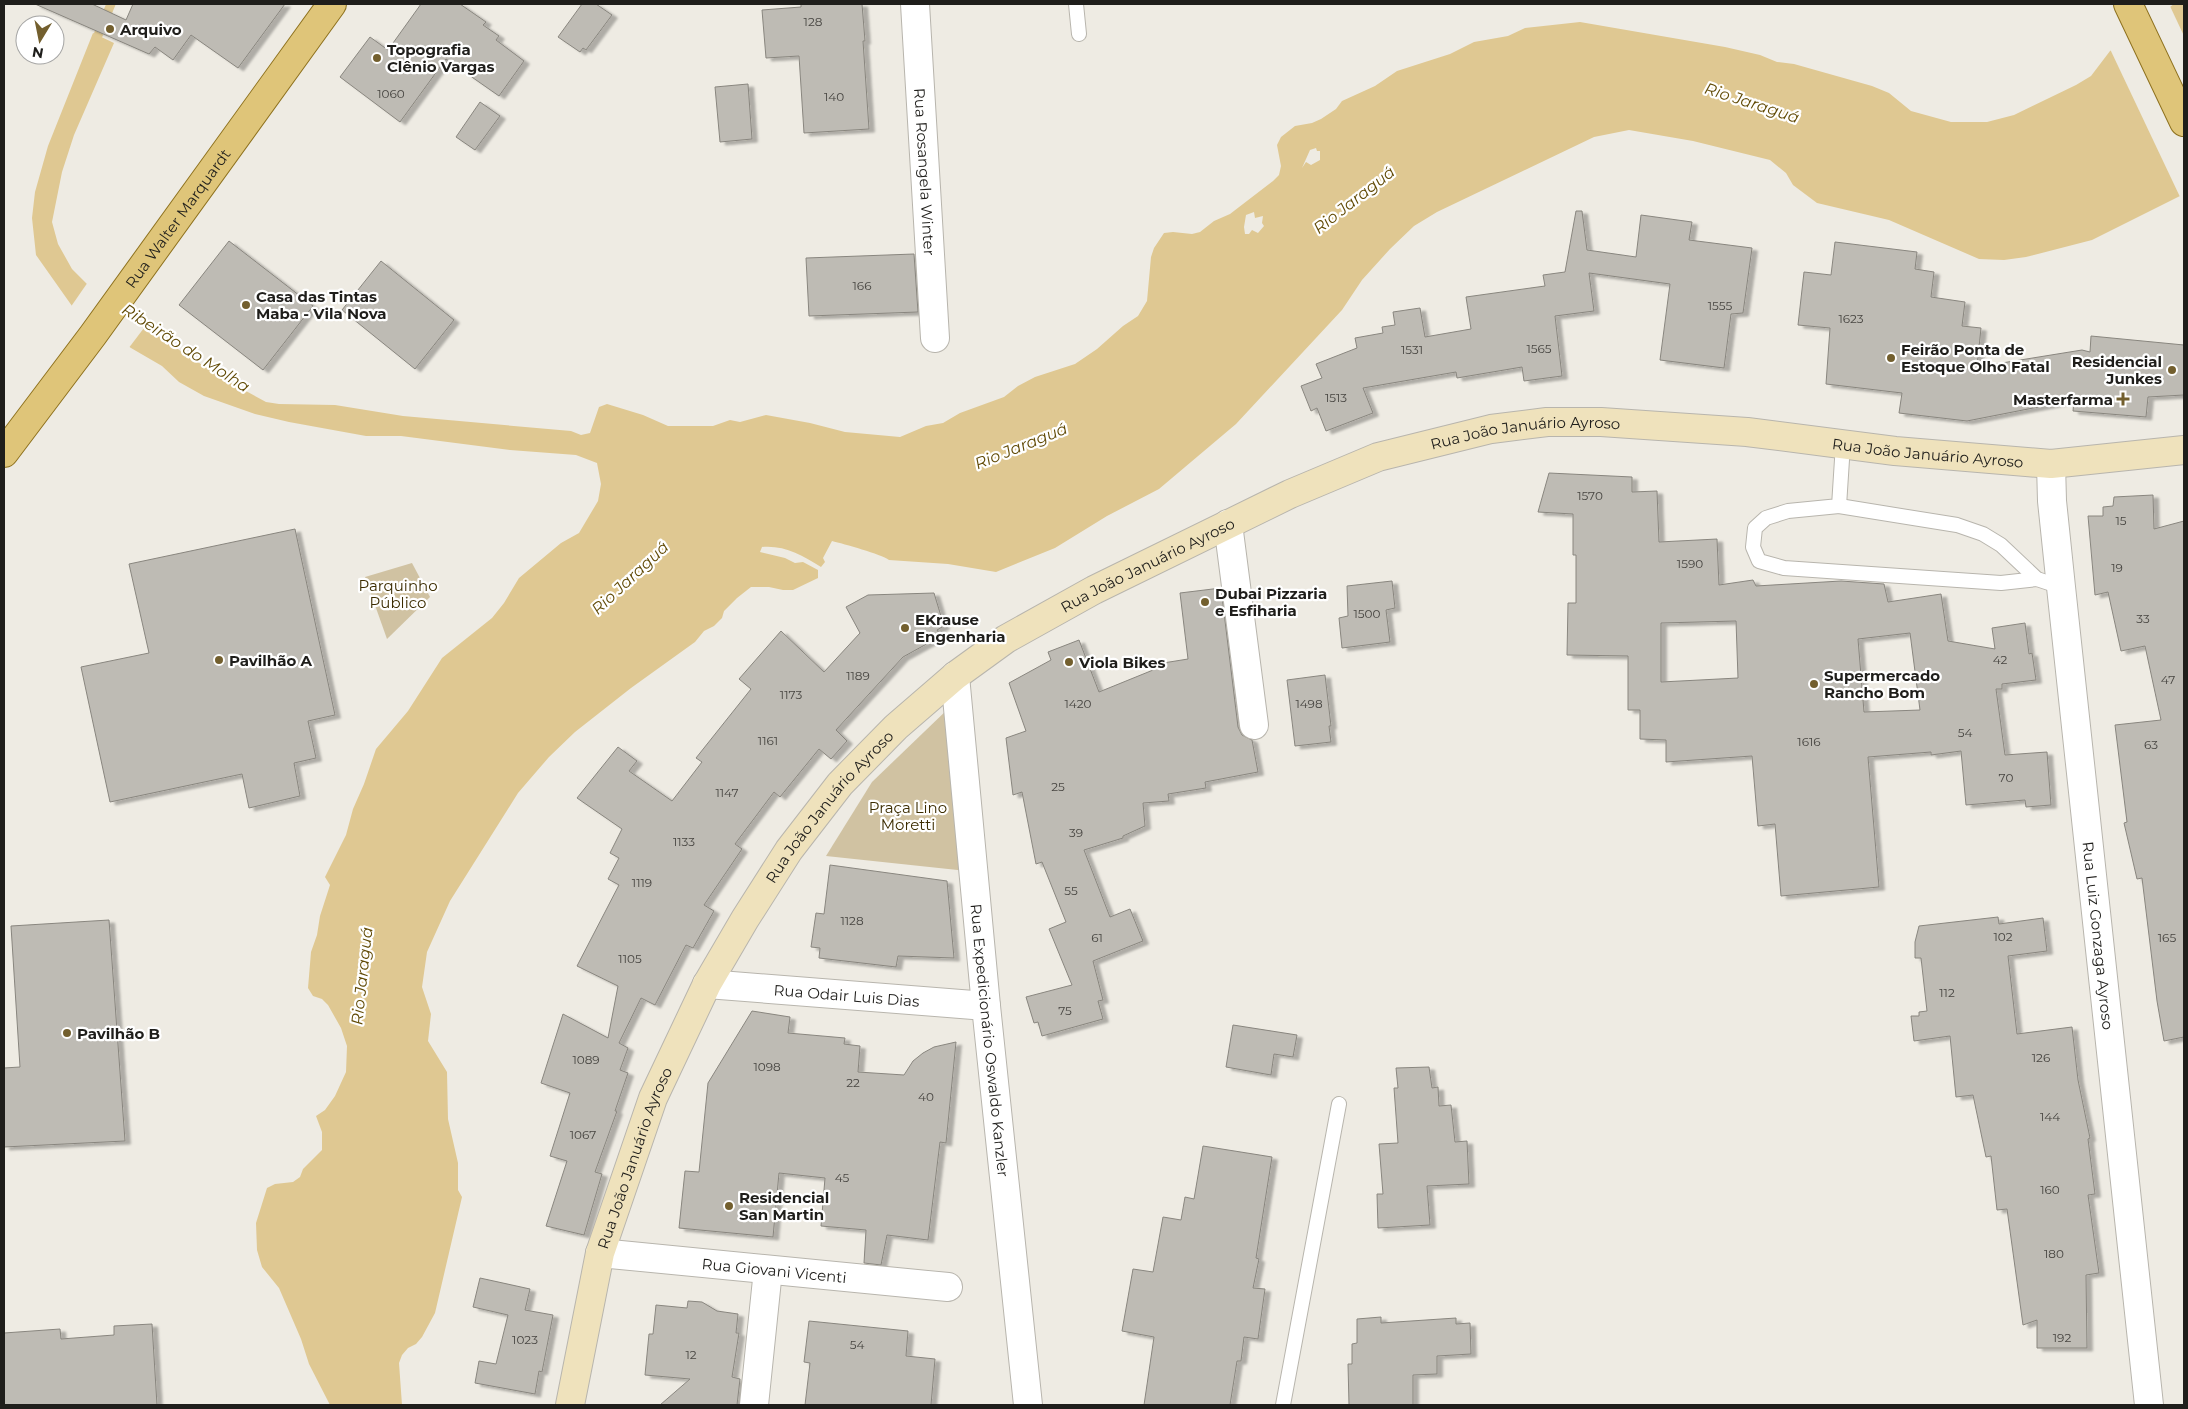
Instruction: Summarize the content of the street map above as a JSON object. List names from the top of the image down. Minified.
{"streets":{"main road":["Rua Walter Marquardt","Rua João Januário Ayroso"],"street":["Rua Rosangela Winter","Rua Luiz Gonzaga Ayroso","Rua Odair Luis Dias","Rua Expedicionário Oswaldo Kanzler","Rua Giovani Vicenti"]},"crossings":[["Rua João Januário Ayroso","Rua Luiz Gonzaga Ayroso"],["Rua João Januário Ayroso","Rua Odair Luis Dias"],["Rua João Januário Ayroso","Rua Expedicionário Oswaldo Kanzler"],["Rua João Januário Ayroso","Rua Giovani Vicenti"],["Rua Odair Luis Dias","Rua Expedicionário Oswaldo Kanzler"]],"water":["Rio Jaraguá","Ribeirão do Molha"],"parks":["Parquinho Público","Praça Lino Moretti"],"places":{"other":["Arquivo","Topografia Clênio Vargas","Casa das Tintas Maba - Vila Nova","Feirão Ponta de Estoque Olho Fatal","Residencial Junkes","Dubai Pizzaria e Esfiharia","EKrause Engenharia","Pavilhão A","Viola Bikes","Supermercado Rancho Bom","Pavilhão B","Residencial San Martin"],"health":["Masterfarma"]},"house_numbers":["128","1060","140","166","1555","1623","1565","1531","1513","1570","15","1590","19","1500","33","42","1189","47","1173","1420","1498","54","1161","1616","63","70","25","1147","39","1133","1119","55","1128","102","61","165","1105","112","75","126","1089","1098","22","40","144","1067","45","160","180","192","1023","54","12"],"north":"bottom"}
